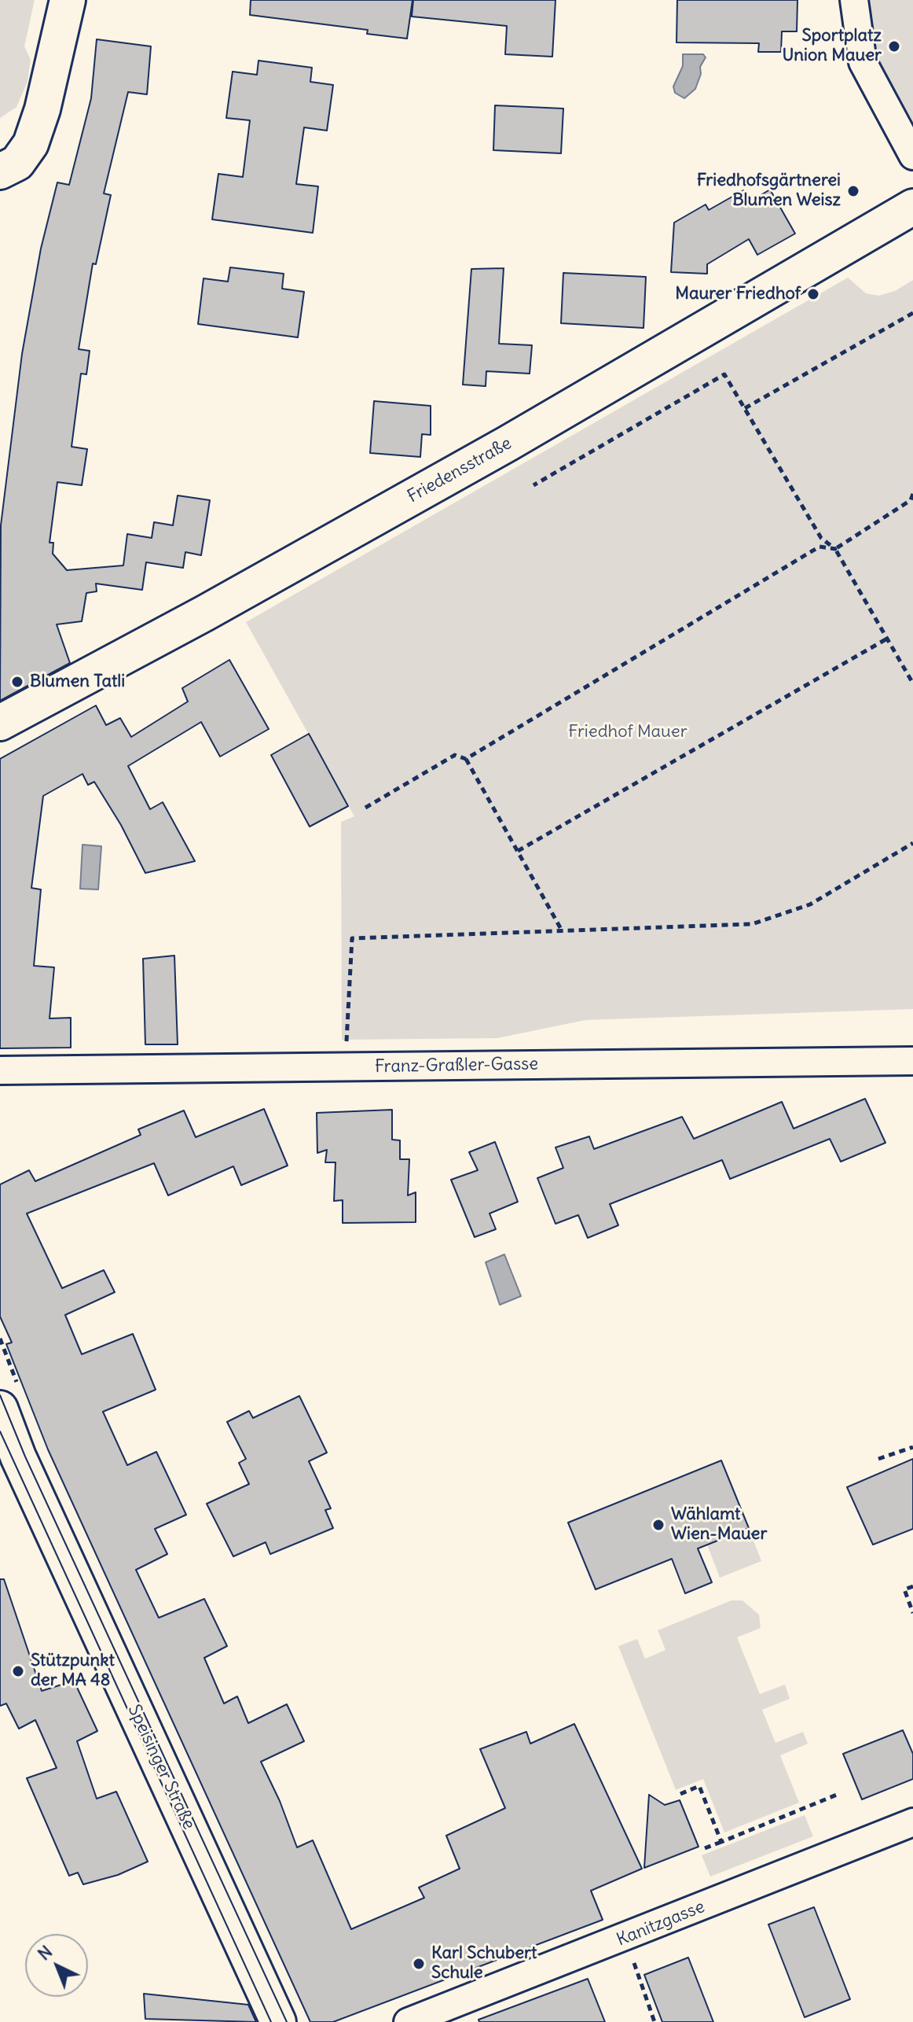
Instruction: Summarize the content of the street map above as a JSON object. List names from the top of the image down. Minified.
{"streets":{"street":["Friedensstraße","Franz-Graßler-Gasse","Speisinger Straße","Kanitzgasse"]},"parks":["Friedhof Mauer"],"places":["Sportplatz Union Mauer","Friedhofsgärtnerei Blumen Weisz","Maurer Friedhof","Blumen Tatli","Wählamt Wien-Mauer","Stützpunkt der MA 48","Karl Schubert Schule"],"north":"top left"}
